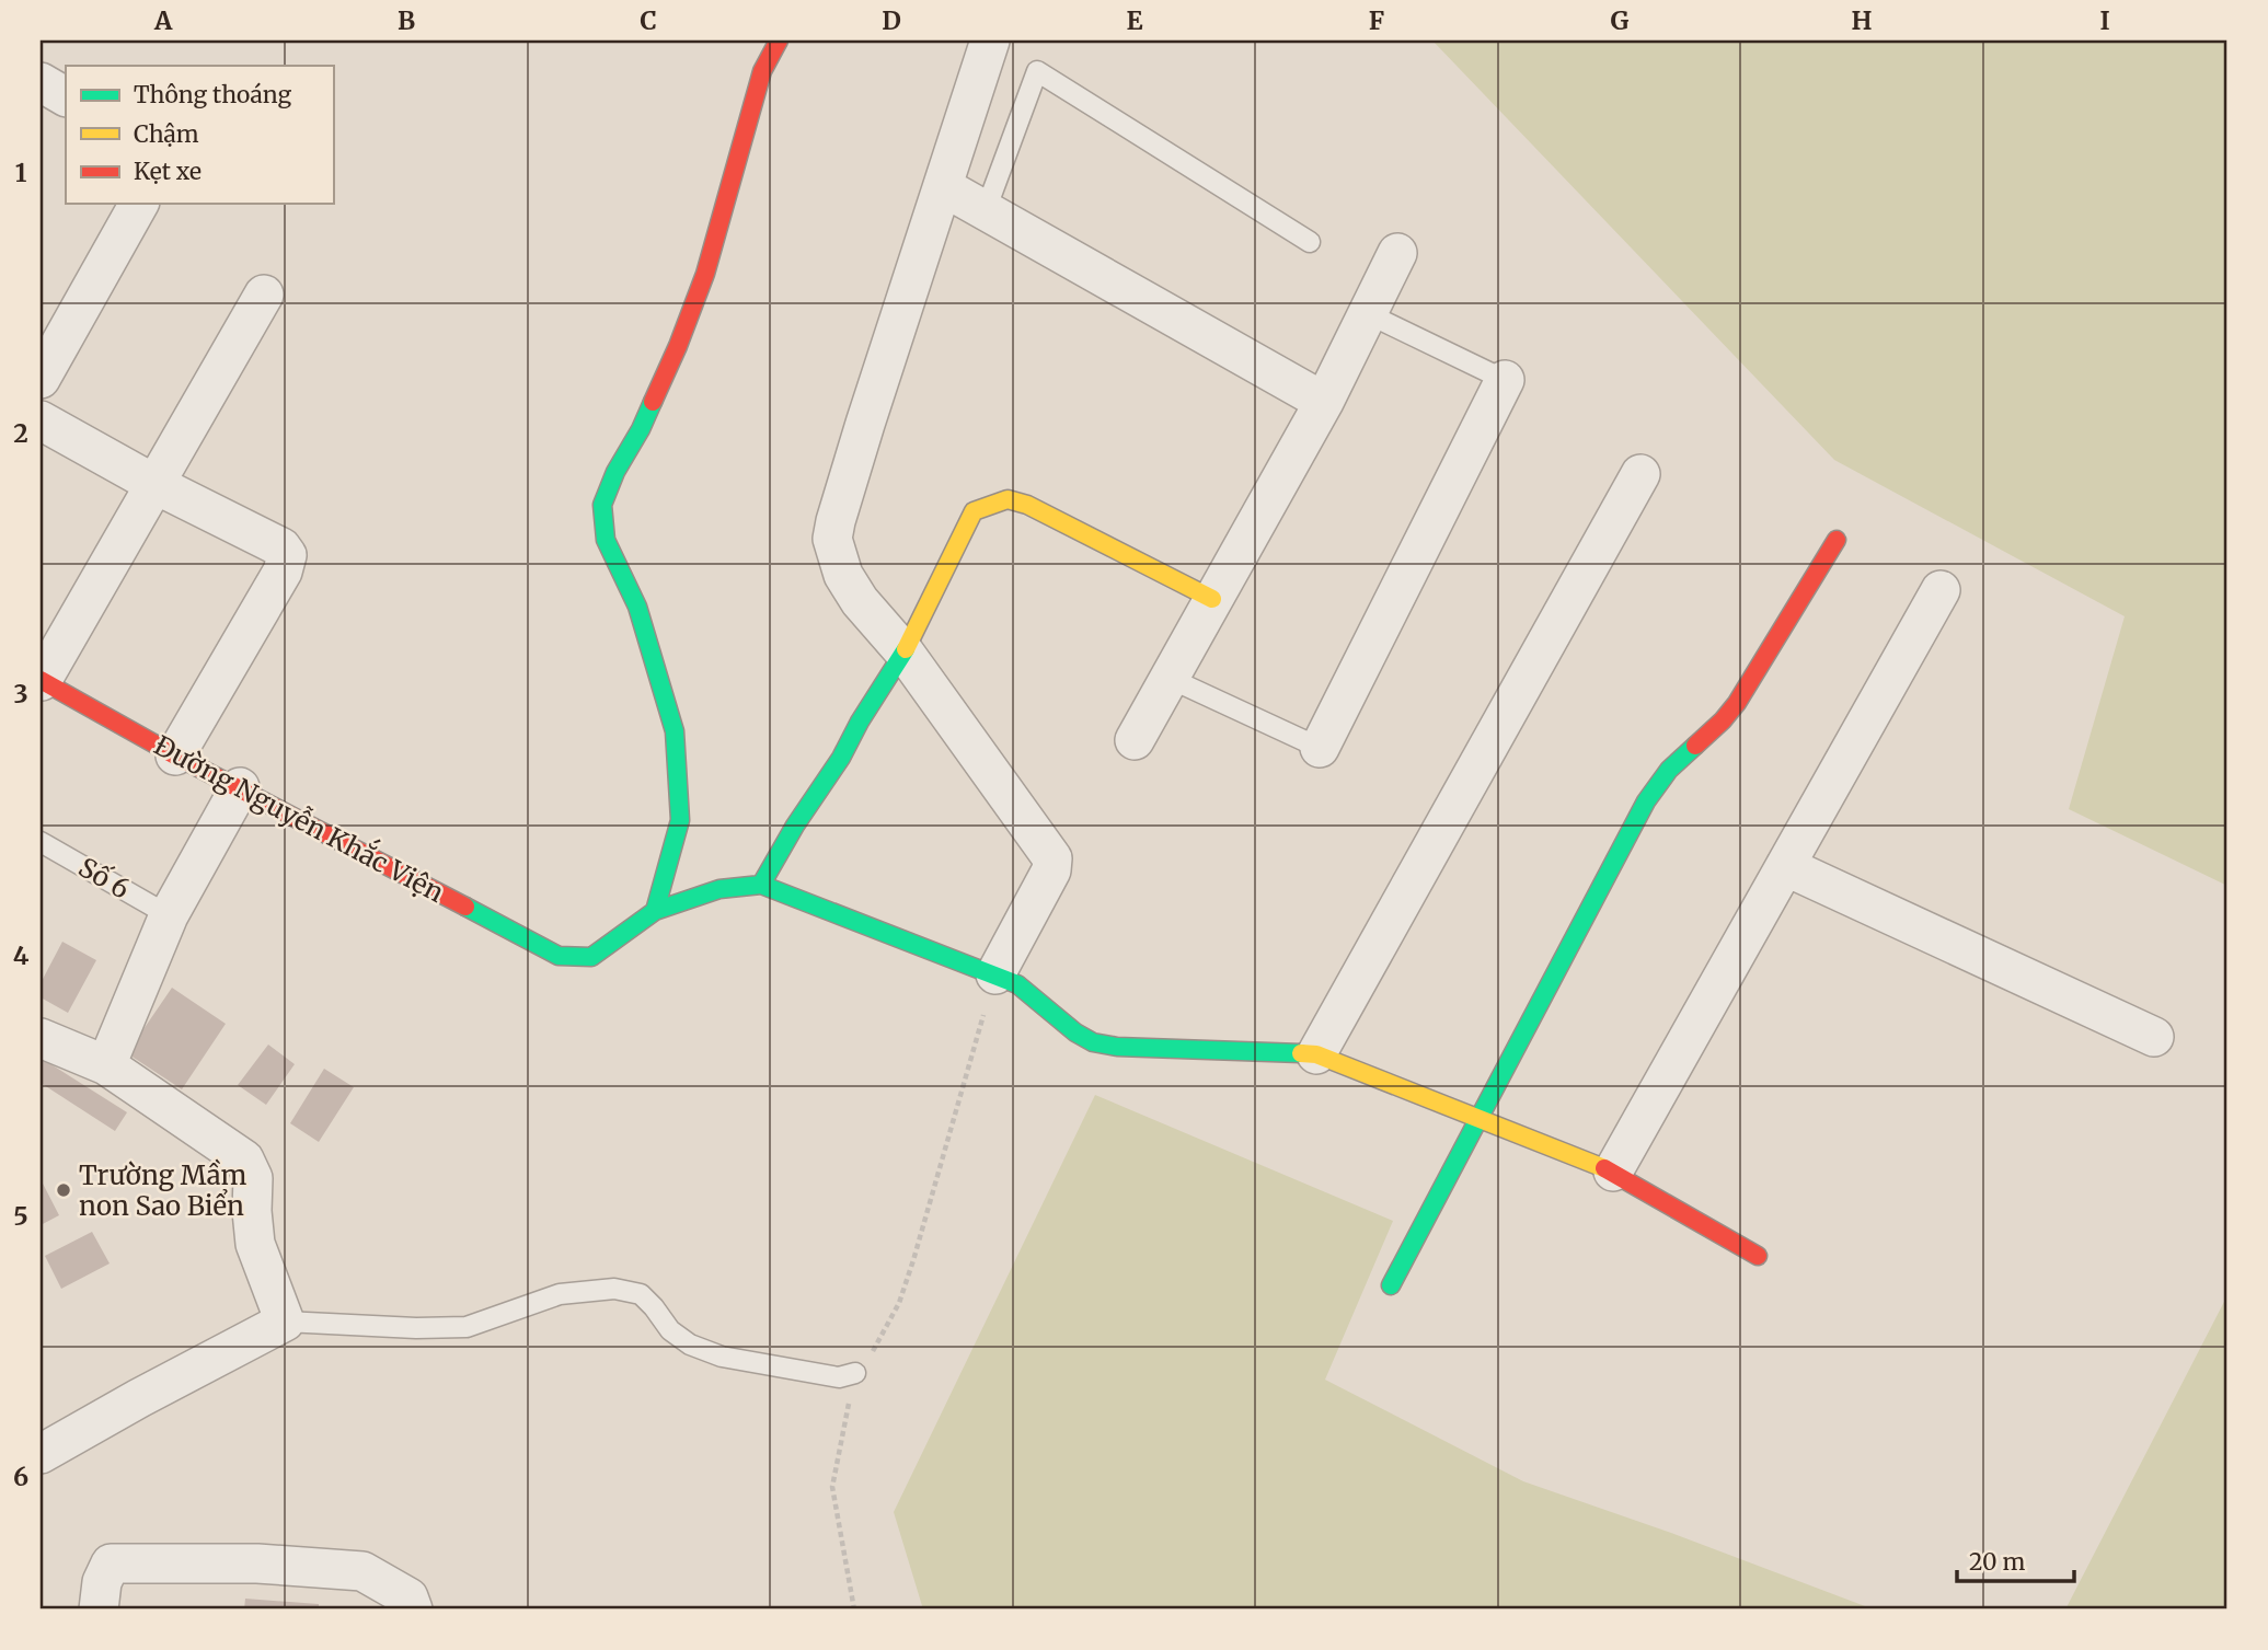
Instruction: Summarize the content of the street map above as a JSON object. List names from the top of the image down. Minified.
{"streets":{"street":["Đường Nguyễn Khắc Viện"],"lane":["Số 6"]},"places":["Trường Mầm non Sao Biển"],"legend":["Thông thoáng","Chậm","Kẹt xe"],"scale_bar":"20 m","grid":{"columns":["A","B","C","D","E","F","G","H","I"],"rows":["1","2","3","4","5","6"]}}
